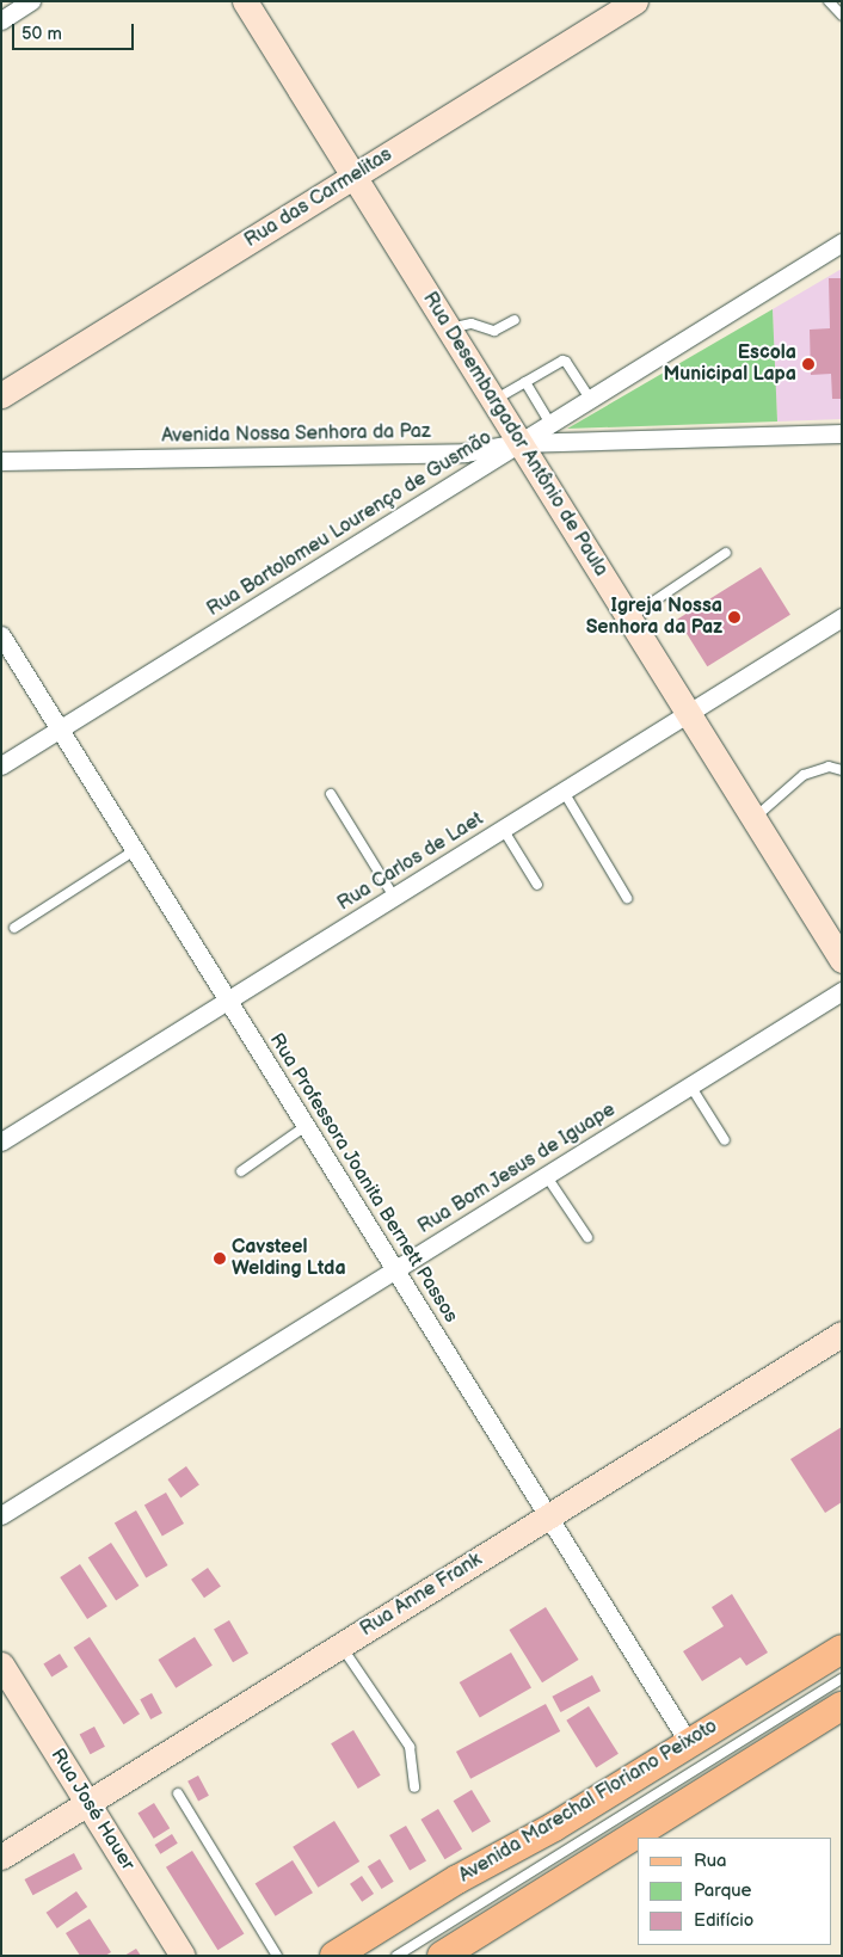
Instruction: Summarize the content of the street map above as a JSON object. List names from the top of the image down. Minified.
{"streets":{"main road":["Rua das Carmelitas","Rua Desembargador Antônio de Paula","Rua Anne Frank","Avenida Marechal Floriano Peixoto","Rua José Hauer"],"street":["Avenida Nossa Senhora da Paz","Rua Bartolomeu Lourenço de Gusmão","Rua Carlos de Laet","Rua Bom Jesus de Iguape","Rua Professora Joanita Bernett Passos"]},"crossings":[["Rua das Carmelitas","Rua Desembargador Antônio de Paula"],["Avenida Nossa Senhora da Paz","Rua Desembargador Antônio de Paula"],["Avenida Nossa Senhora da Paz","Rua Bartolomeu Lourenço de Gusmão"],["Rua Desembargador Antônio de Paula","Rua Bartolomeu Lourenço de Gusmão"],["Rua Desembargador Antônio de Paula","Rua Carlos de Laet"],["Rua Bartolomeu Lourenço de Gusmão","Rua Professora Joanita Bernett Passos"],["Rua Carlos de Laet","Rua Professora Joanita Bernett Passos"],["Rua Bom Jesus de Iguape","Rua Professora Joanita Bernett Passos"],["Rua Professora Joanita Bernett Passos","Rua Anne Frank"],["Rua Professora Joanita Bernett Passos","Avenida Marechal Floriano Peixoto"],["Rua Anne Frank","Rua José Hauer"]],"places":["Escola Municipal Lapa","Igreja Nossa Senhora da Paz","Cavsteel Welding Ltda"],"legend":["Rua","Parque","Edifício"],"scale_bar":"50 m"}
